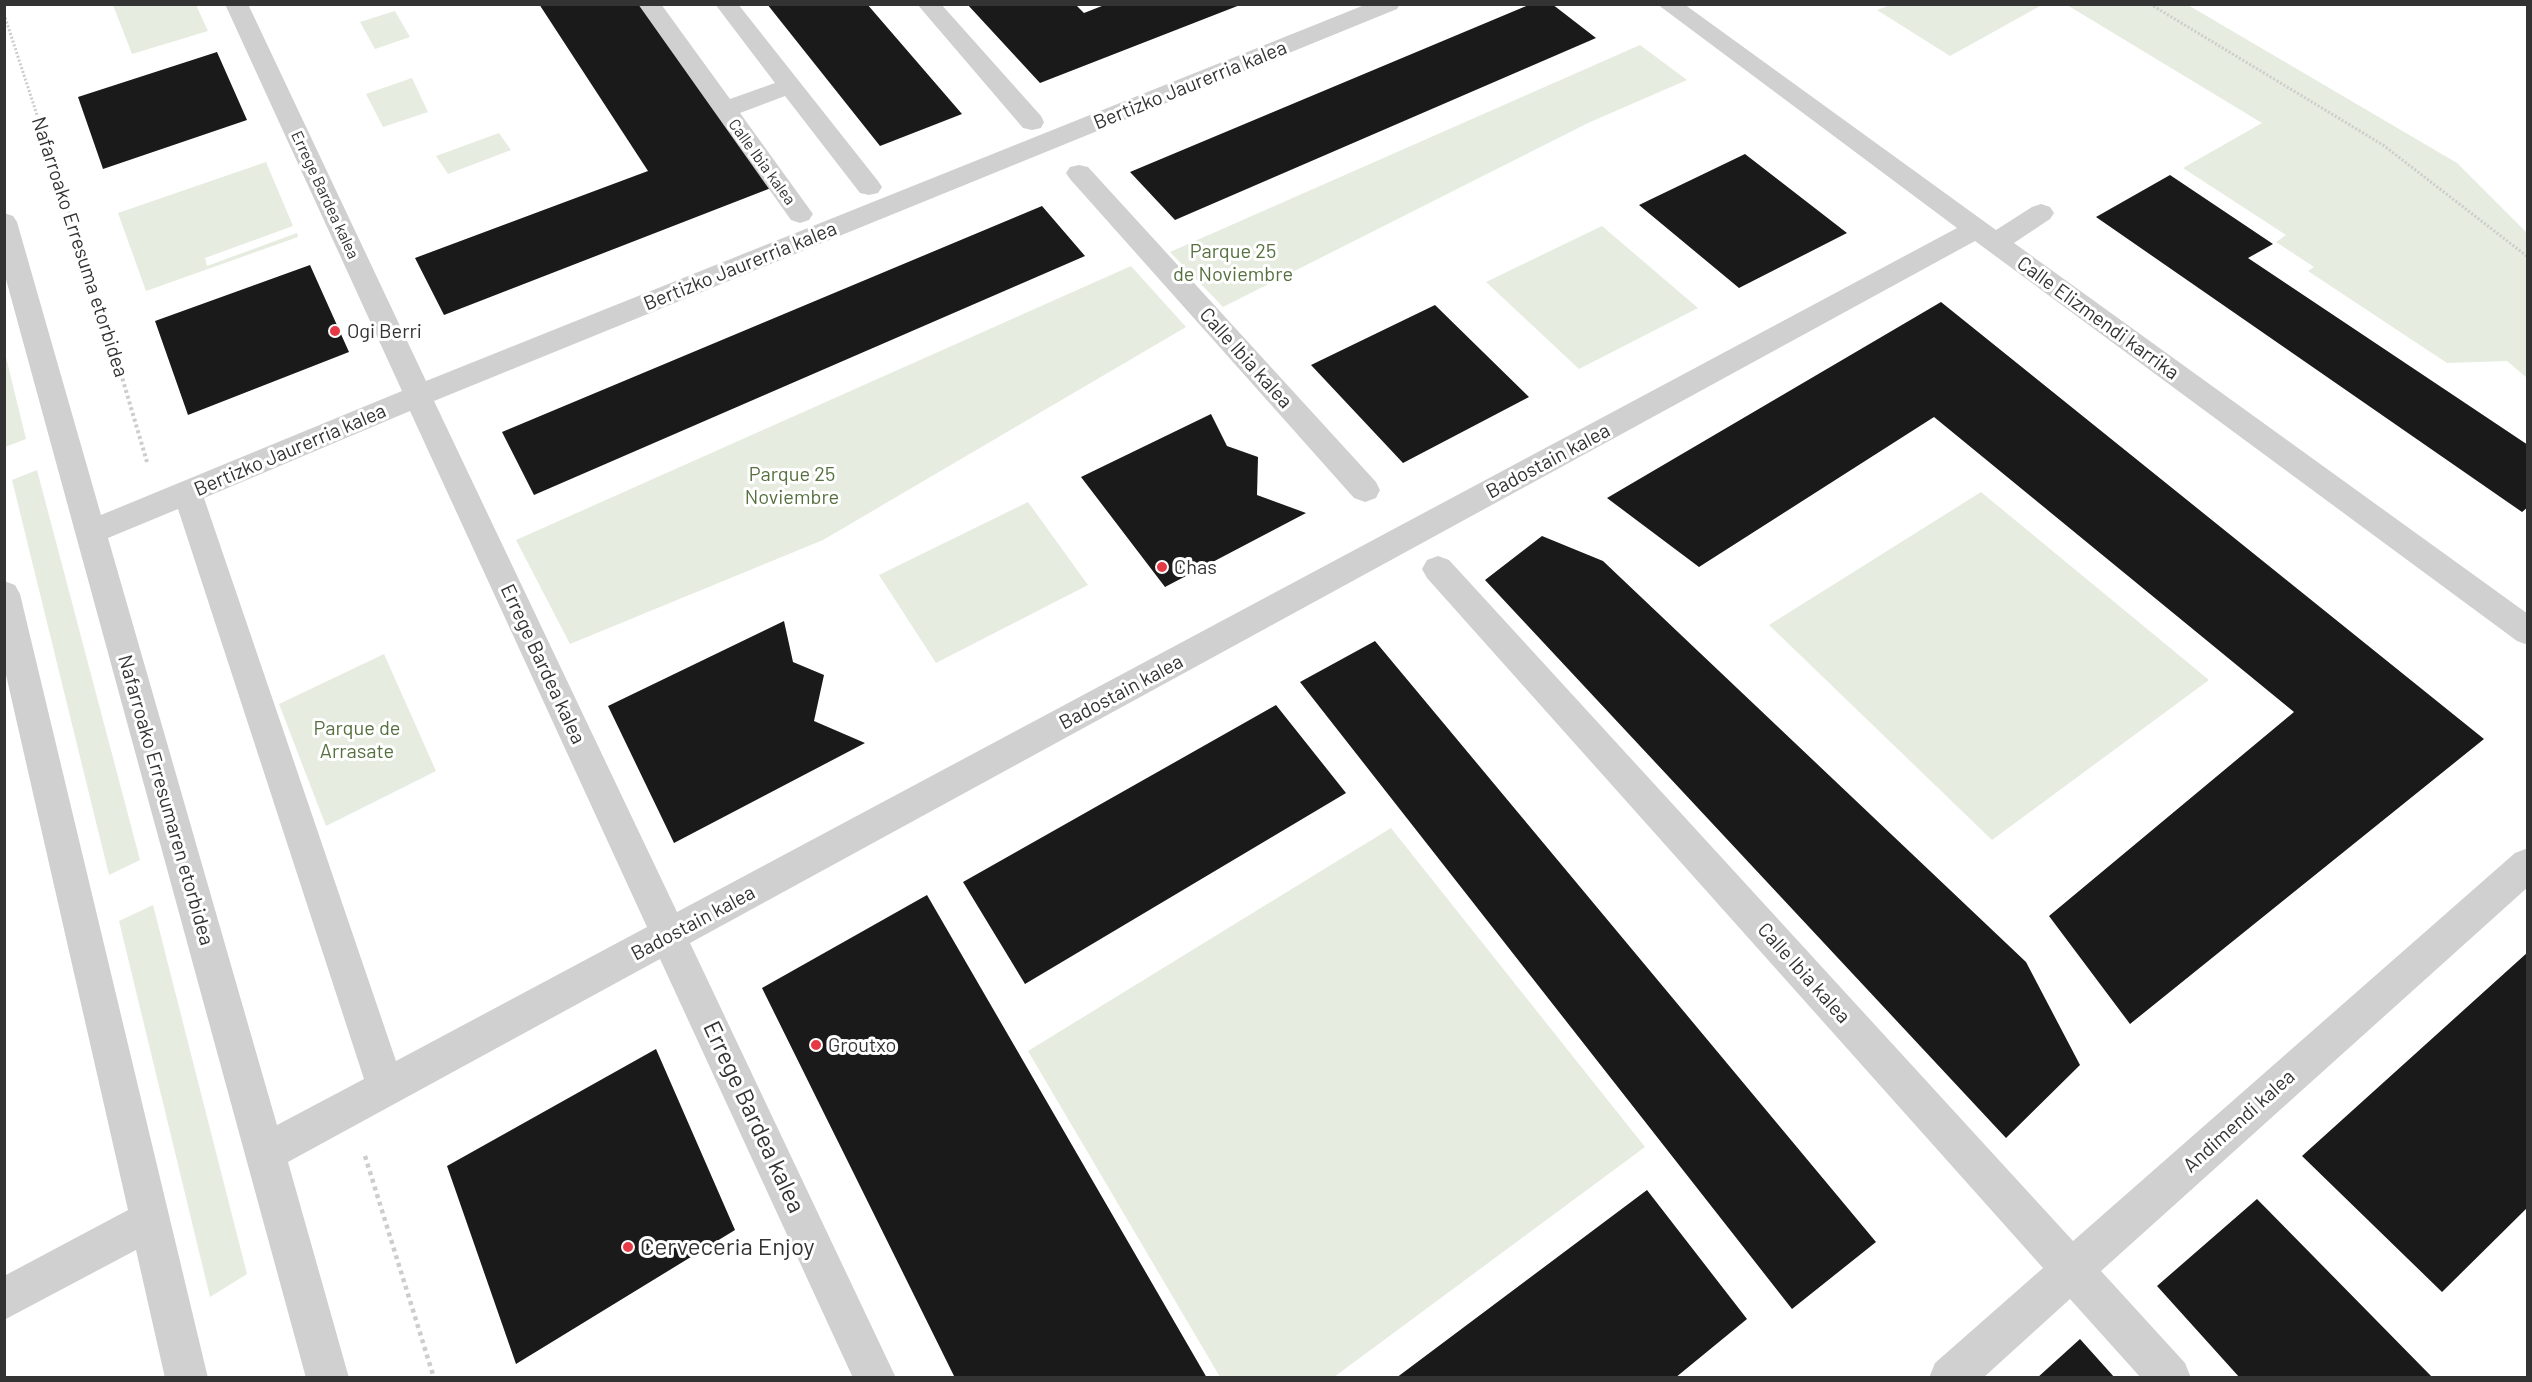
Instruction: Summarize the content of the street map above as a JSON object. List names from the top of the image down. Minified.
{"streets":{"street":["Bertizko Jaurerria kalea","Calle Ibia kalea","Errege Bardea kalea","Calle Elizmendi karrika","Badostain kalea","Nafarroako Erresumaren etorbidea","Andimendi kalea"],"path":["Nafarroako Erresuma etorbidea"]},"crossings":[["Bertizko Jaurerria kalea","Nafarroako Erresumaren etorbidea"],["Calle Ibia kalea","Andimendi kalea"],["Calle Elizmendi karrika","Badostain kalea"],["Badostain kalea","Nafarroako Erresumaren etorbidea"]],"parks":["Parque 25 de Noviembre","Parque 25 Noviembre","Parque de Arrasate"],"places":["Ogi Berri","Chas","Groutxo","Cerveceria Enjoy"]}
